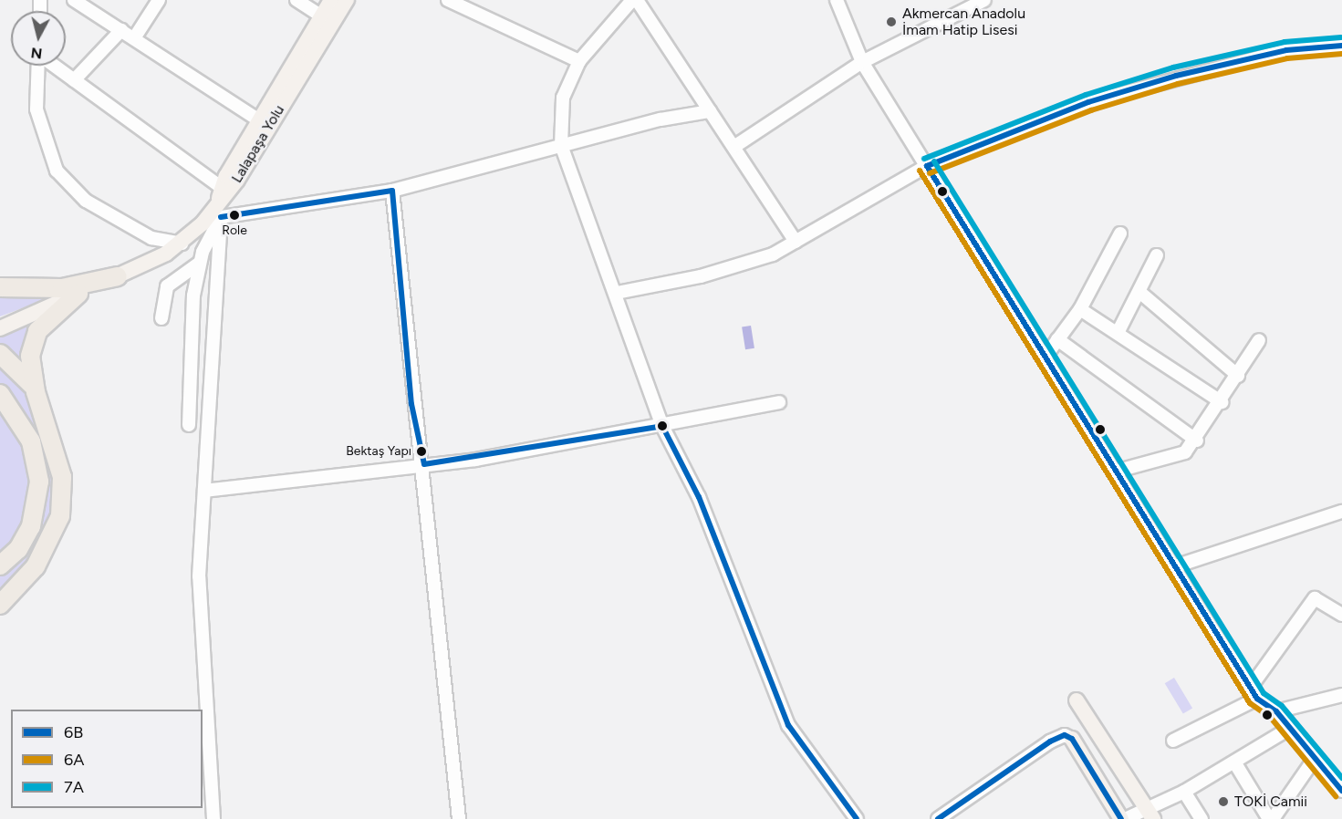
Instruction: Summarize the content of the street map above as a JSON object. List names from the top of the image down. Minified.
{"streets":{"main road":["Lalapaşa Yolu"]},"places":["Akmercan Anadolu İmam Hatip Lisesi","Role","Bektaş Yapı","TOKİ Camii"],"lines":["transit line 7A","transit line 6B","transit line 6A"],"legend":["6B","6A","7A"],"north":"bottom"}
